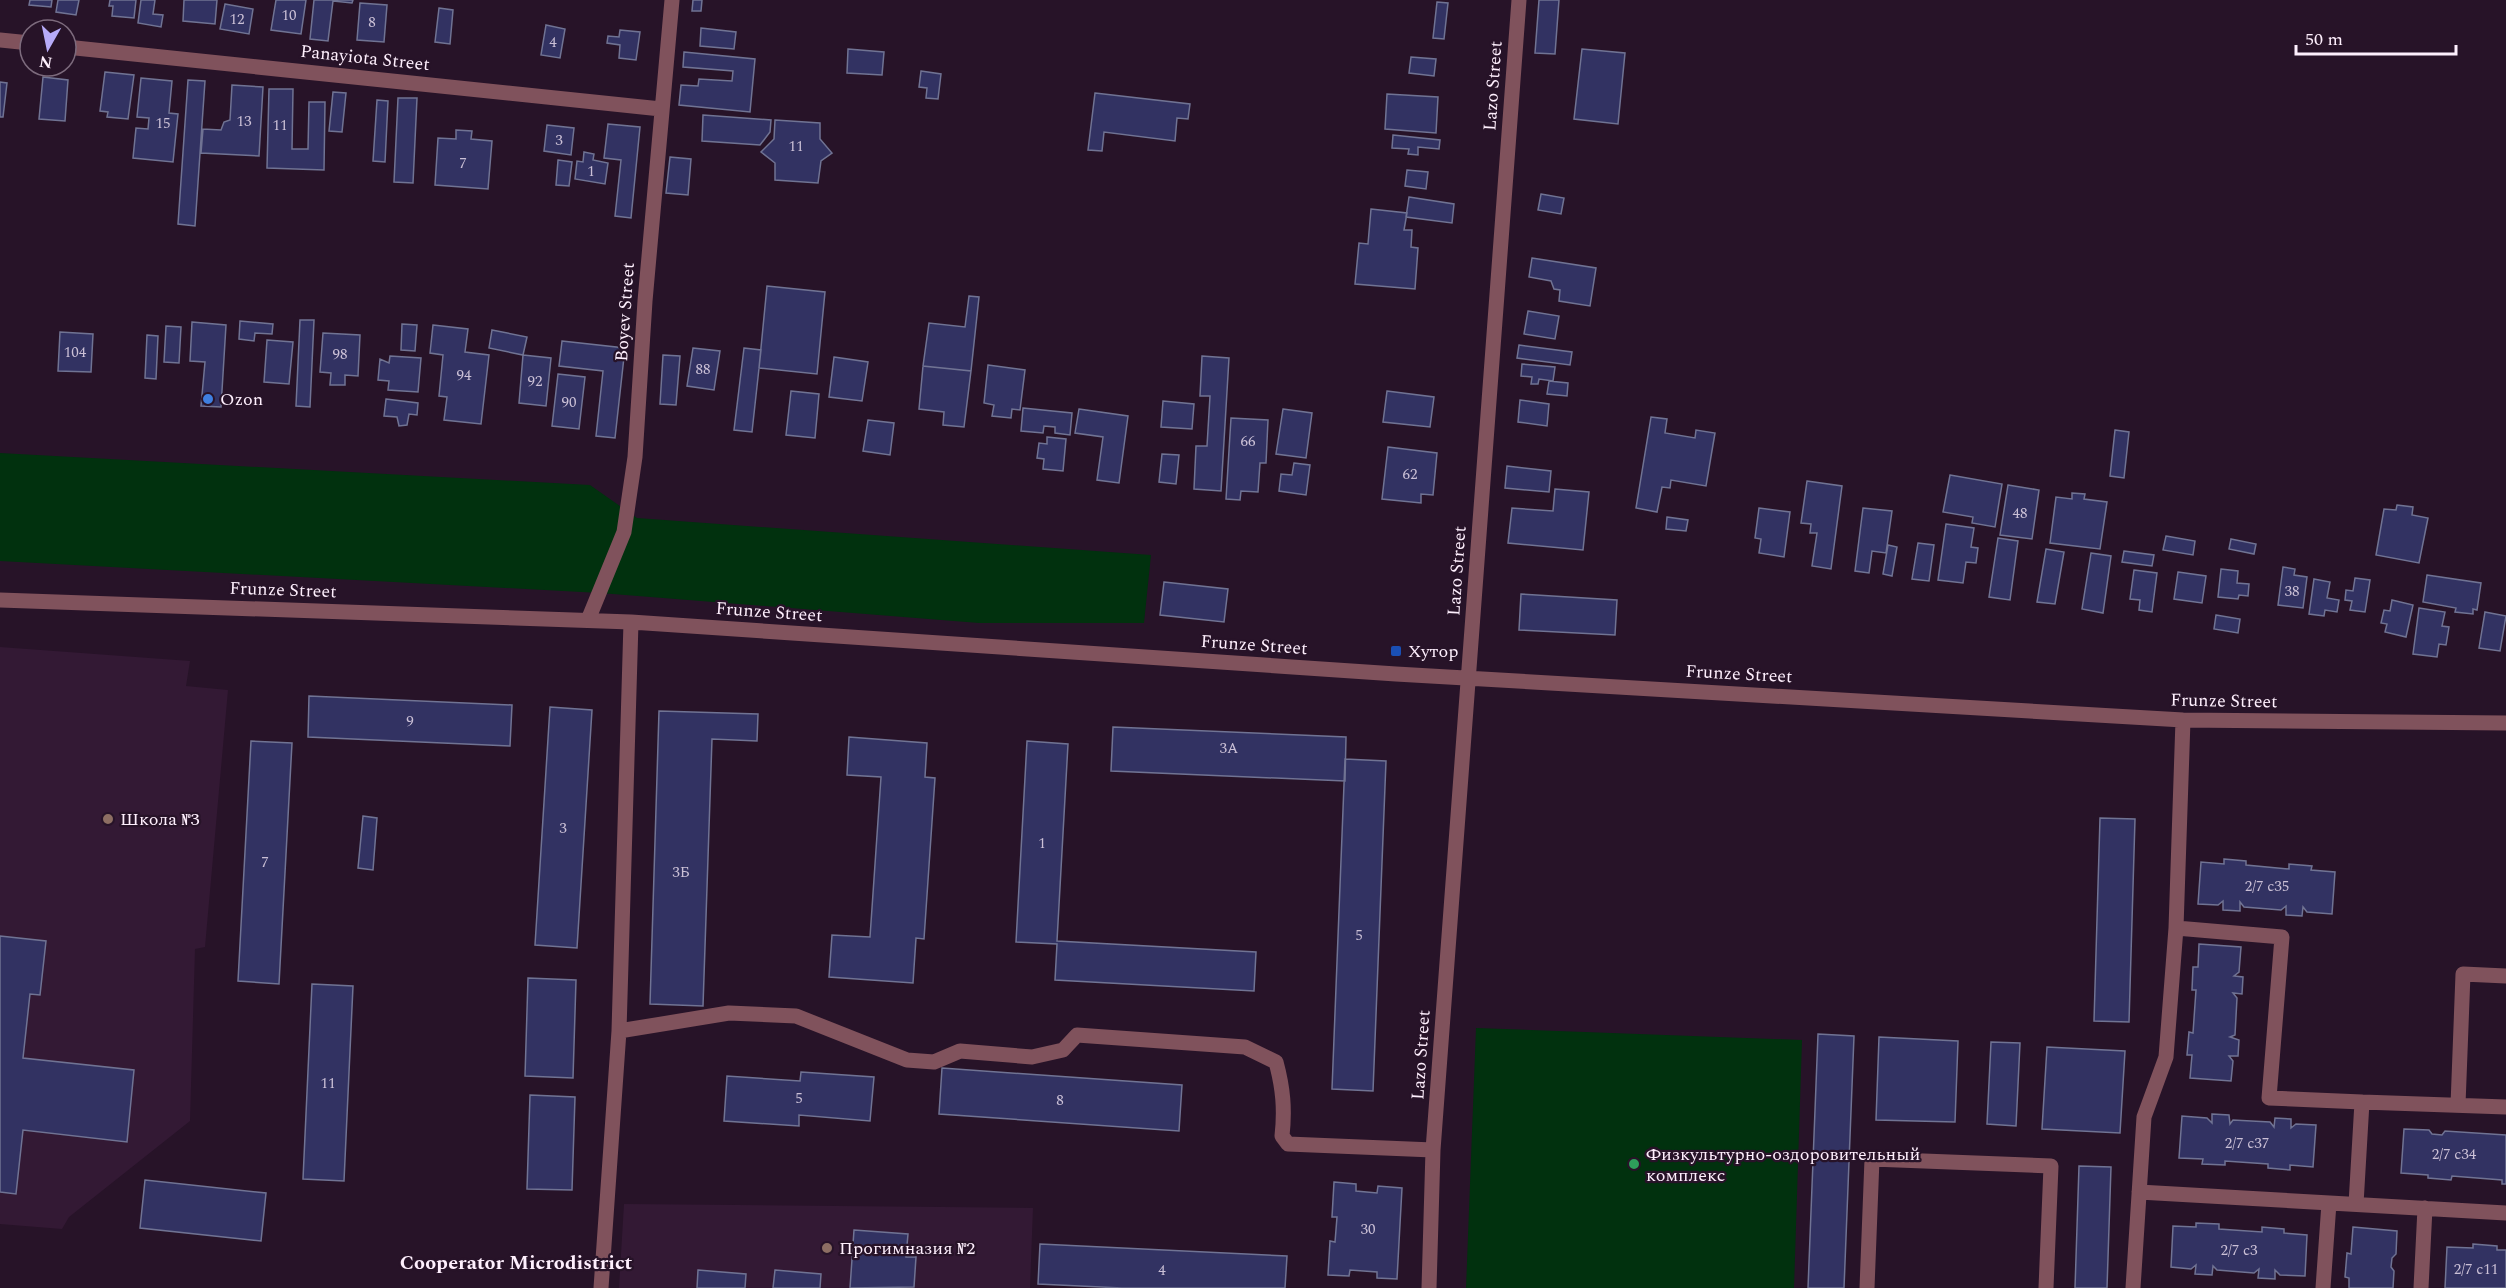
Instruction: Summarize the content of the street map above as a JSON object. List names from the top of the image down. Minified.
{"streets":{"street":["Panayiota Street","Lazo Street","Boyev Street","Frunze Street"]},"crossings":[["Panayiota Street","Boyev Street"],["Lazo Street","Frunze Street"],["Boyev Street","Frunze Street"]],"districts":["Cooperator Microdistrict"],"places":{"other":["Ozon","Школа №3","Физкультурно-оздоровительный комплекс","Прогимназия №2"],"transit":["Хутор"]},"house_numbers":["10","12","8","4","13","15","11","3","11","7","1","104","98","88","94","92","90","66","62","48","38","9","3А","3","1","7","3Б","2/7 с35","5","11","5","8","2/7 с37","2/7 с34","30","2/7 с3","2/7 с11","4"],"scale_bar":"50 m","north":"bottom"}
